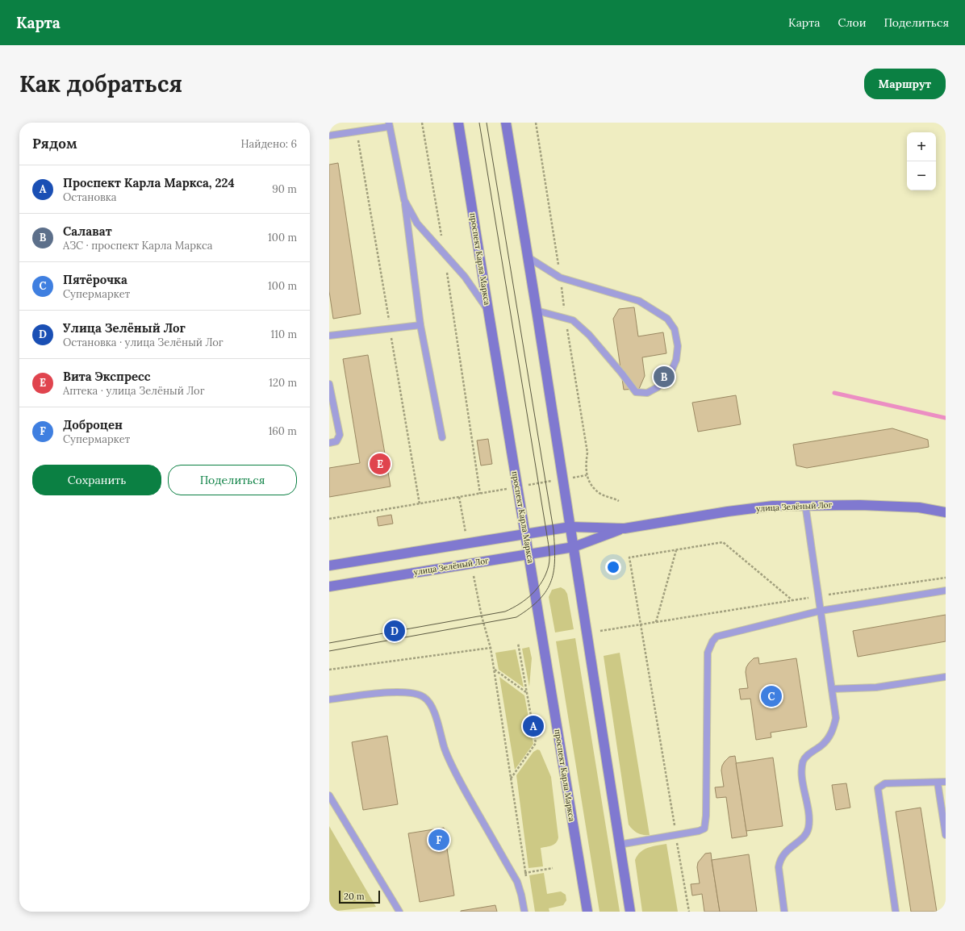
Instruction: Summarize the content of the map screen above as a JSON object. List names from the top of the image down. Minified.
{"streets":{"main road":["проспект Карла Маркса","улица Зелёный Лог"]},"crossings":[["проспект Карла Маркса","улица Зелёный Лог"]],"scale_bar":"20 m","page":{"header":"Карта","nav":["Карта","Слои","Поделиться"],"buttons":["Маршрут",["Сохранить","Поделиться"]],"title":"Как добраться","heading":["Рядом","Найдено: 6"],"map_buttons":["+","−"],"list":[{"mark":"A","name":"Проспект Карла Маркса, 224","note":"Остановка","value":"90 m"},{"mark":"B","name":"Салават","note":"АЗС · проспект Карла Маркса","value":"100 m"},{"mark":"C","name":"Пятёрочка","note":"Супермаркет","value":"100 m"},{"mark":"D","name":"Улица Зелёный Лог","note":"Остановка · улица Зелёный Лог","value":"110 m"},{"mark":"E","name":"Вита Экспресс","note":"Аптека · улица Зелёный Лог","value":"120 m"},{"mark":"F","name":"Доброцен","note":"Супермаркет","value":"160 m"}],"pins":["B","E","D","C","A","F"],"scale":"20 m"}}
